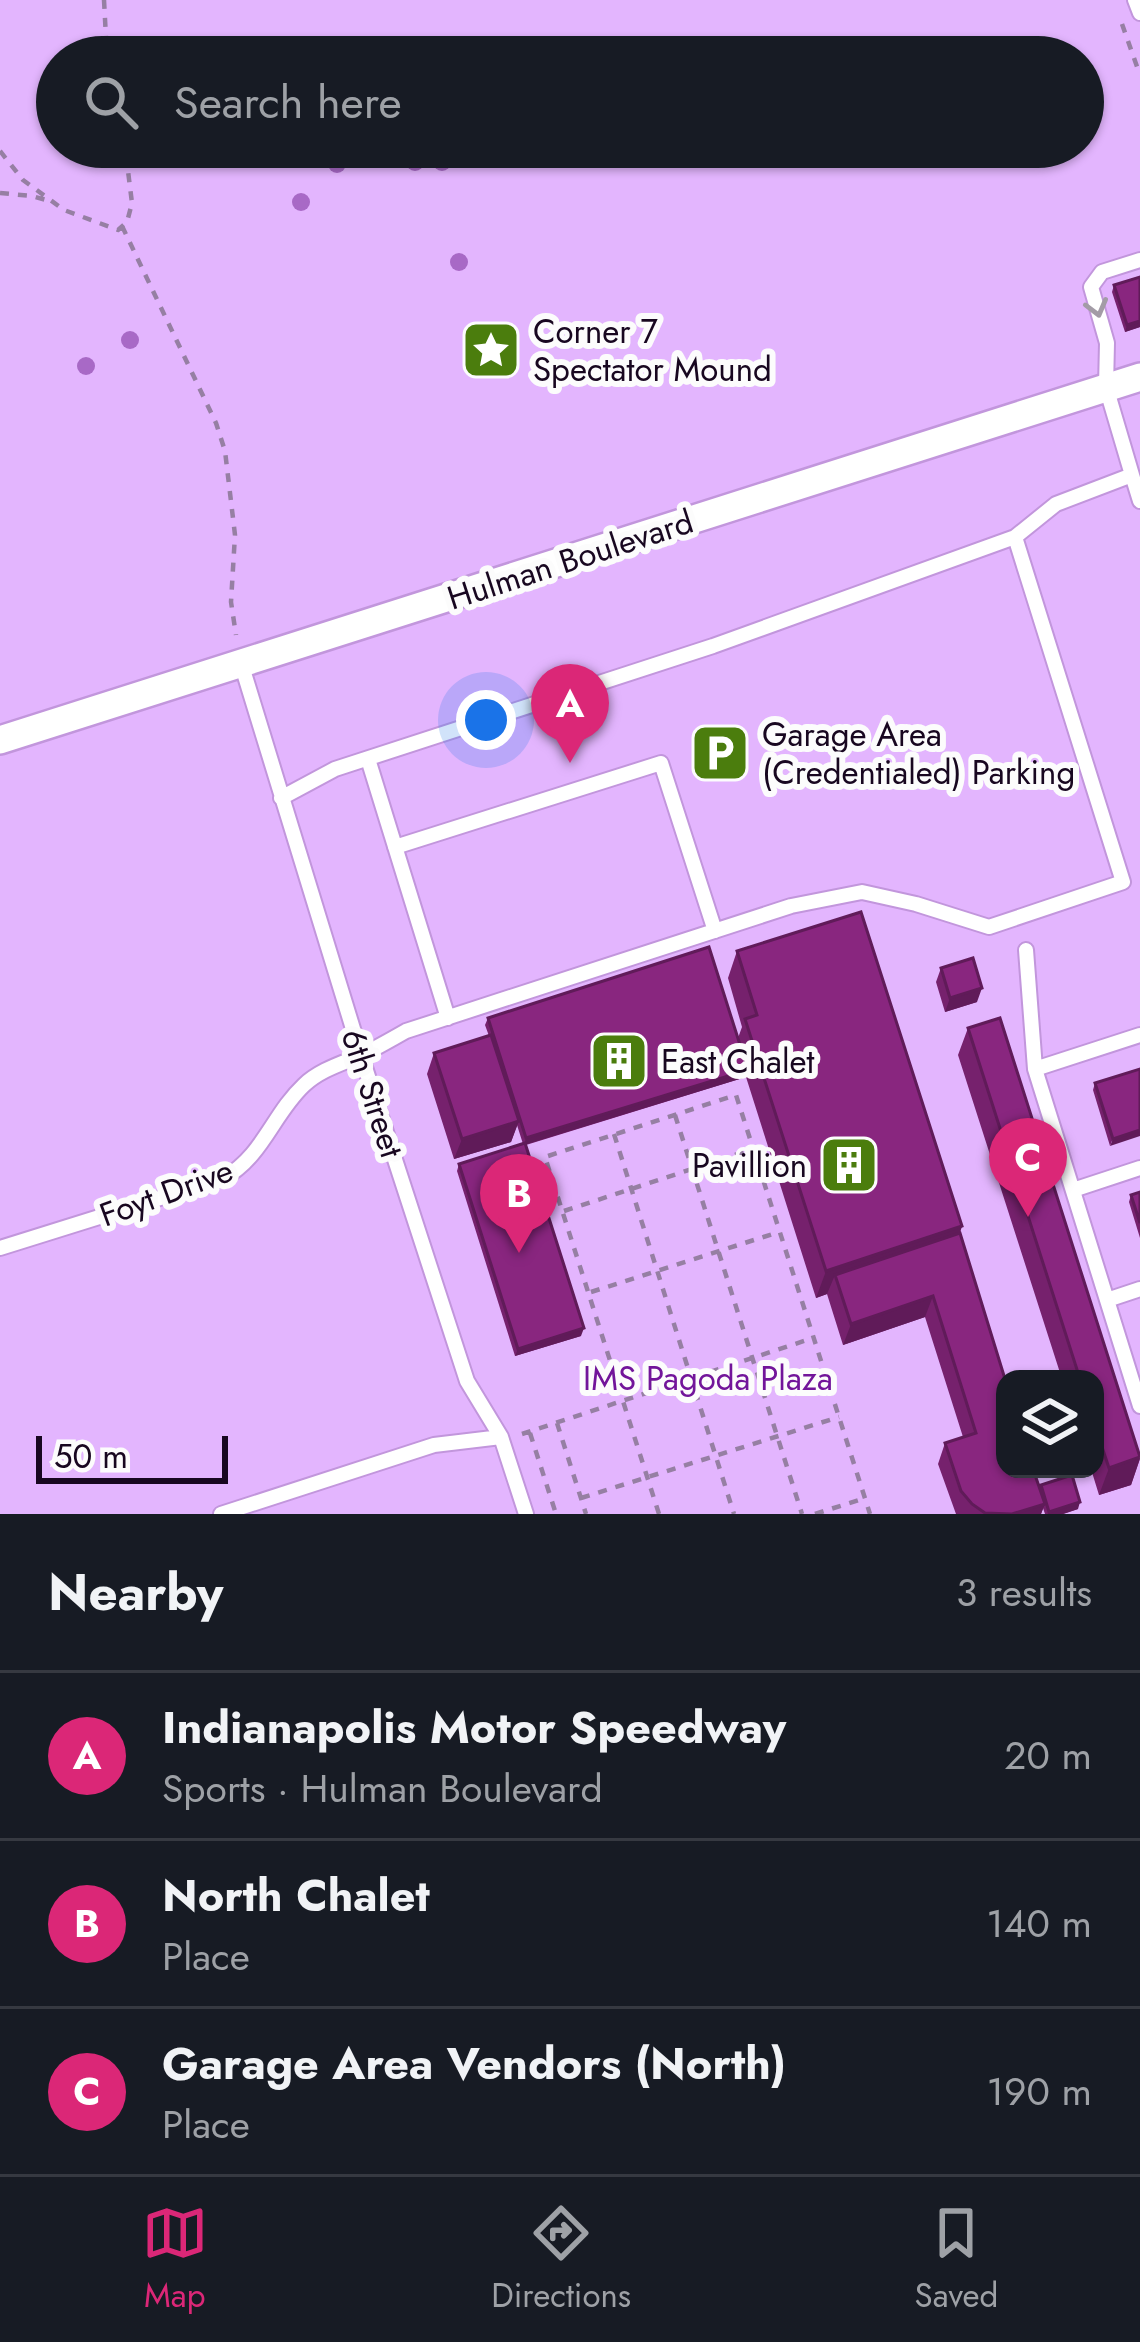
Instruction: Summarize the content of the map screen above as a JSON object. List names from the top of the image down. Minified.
{"streets":{"street":["Hulman Boulevard"],"lane":["6th Street","Foyt Drive"]},"crossings":[["Hulman Boulevard","6th Street"],["6th Street","Foyt Drive"]],"parks":["IMS Pagoda Plaza"],"places":{"place":["Corner 7 Spectator Mound"],"parking":["Garage Area (Credentialed) Parking"],"building":["East Chalet","Pavillion"]},"scale_bar":"50 m","page":{"search":"Search here","pins":["A","C","B"],"scale":"50 m","heading":["Nearby","3 results"],"list":[{"mark":"A","name":"Indianapolis Motor Speedway","note":"Sports · Hulman Boulevard","value":"20 m"},{"mark":"B","name":"North Chalet","note":"Place","value":"140 m"},{"mark":"C","name":"Garage Area Vendors (North)","note":"Place","value":"190 m"}],"nav":["Map","Directions","Saved"]}}
